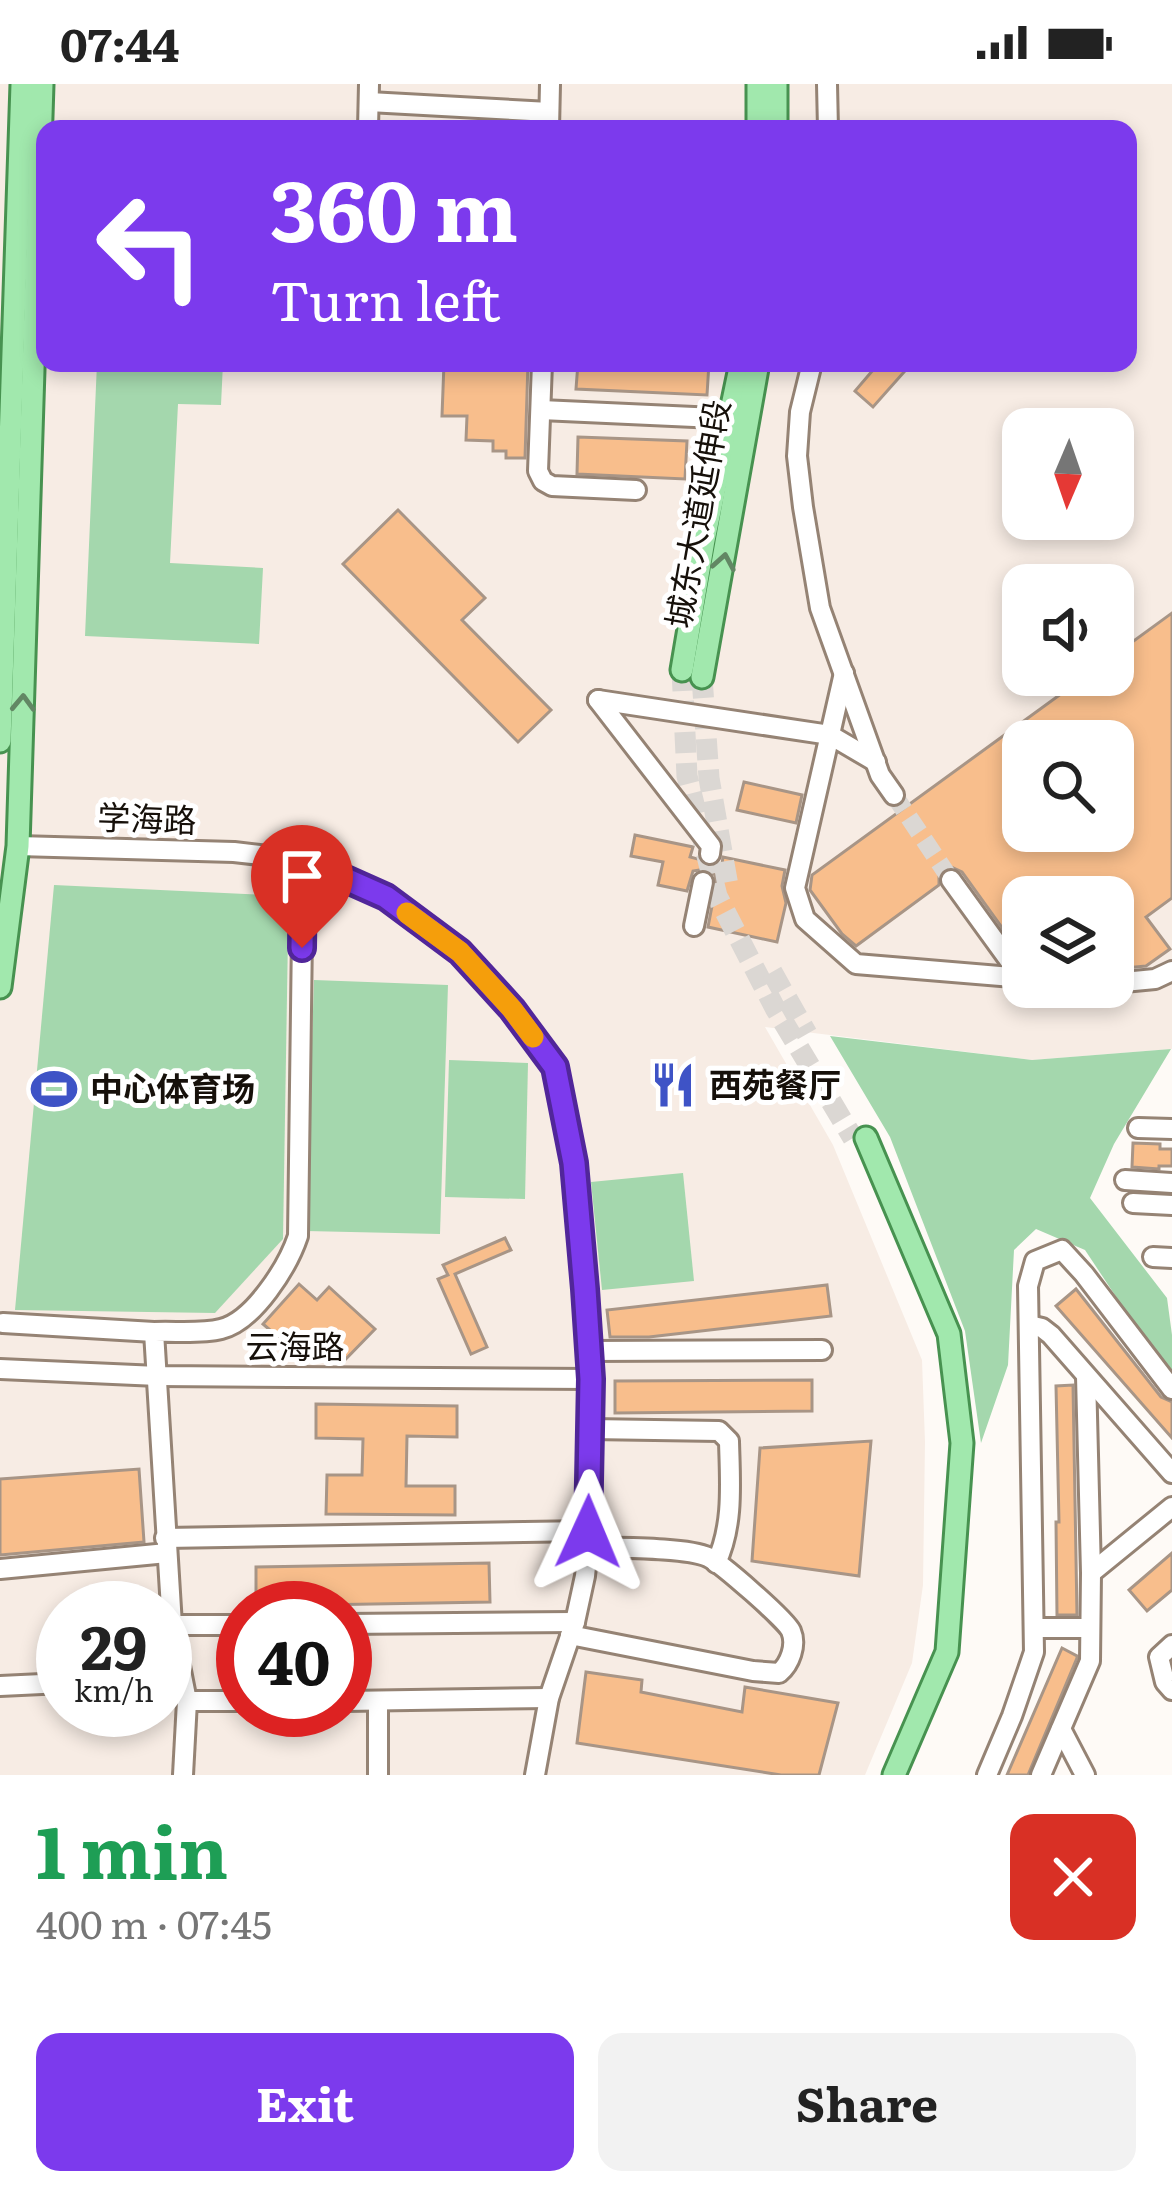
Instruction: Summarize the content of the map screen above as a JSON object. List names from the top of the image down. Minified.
{"streets":{"main road":["城东大道延伸段"],"street":["学海路","云海路"]},"crossings":[["学海路","云海路"]],"places":{"restaurant":["西苑餐厅"],"sports":["中心体育场"]},"north":"bottom","page":{"status":"07:44","turn":["360 m","Turn left"],"speed":"29 km/h","limit":"40","heading":["1 min","400 m · 07:45"],"buttons":["Exit","Share"]}}
